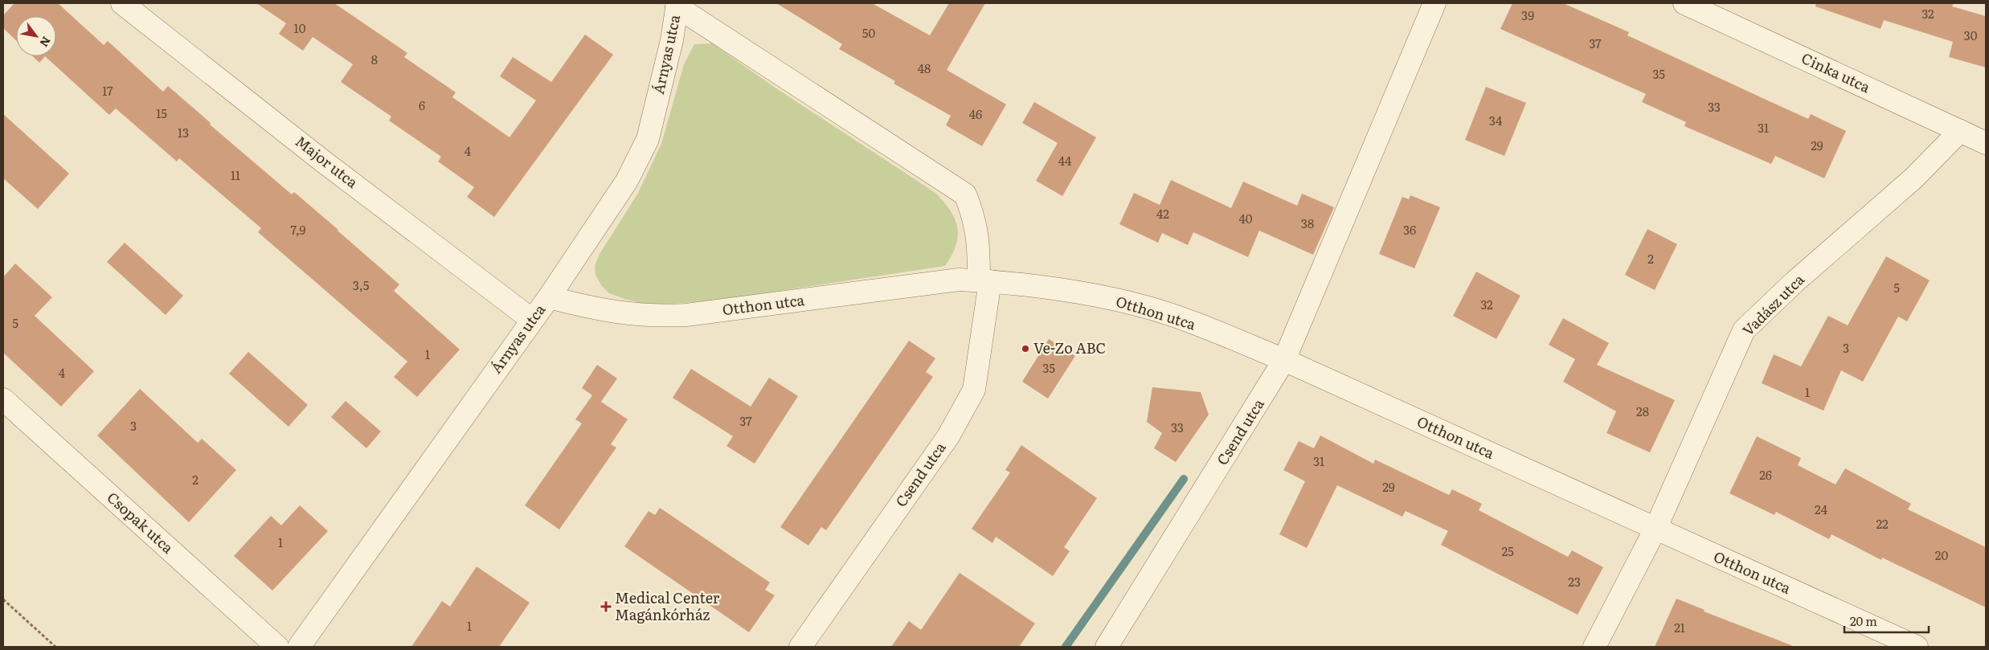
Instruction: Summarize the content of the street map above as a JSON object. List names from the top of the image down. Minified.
{"streets":{"street":["Árnyas utca","Cinka utca","Major utca","Otthon utca","Vadász utca","Csend utca","Csopak utca"]},"crossings":[["Árnyas utca","Major utca"],["Árnyas utca","Otthon utca"],["Cinka utca","Vadász utca"],["Otthon utca","Vadász utca"],["Otthon utca","Csend utca"]],"places":{"other":["Ve-Zo ABC"],"health":["Medical Center Magánkórház"]},"house_numbers":["32","39","10","50","30","37","8","48","35","17","6","33","15","46","34","31","13","29","4","44","11","42","40","38","7,9","36","2","3,5","5","32","5","3","1","35","4","1","28","37","3","33","31","26","2","29","24","22","1","25","20","23","1","21"],"scale_bar":"20 m","north":"bottom right"}
